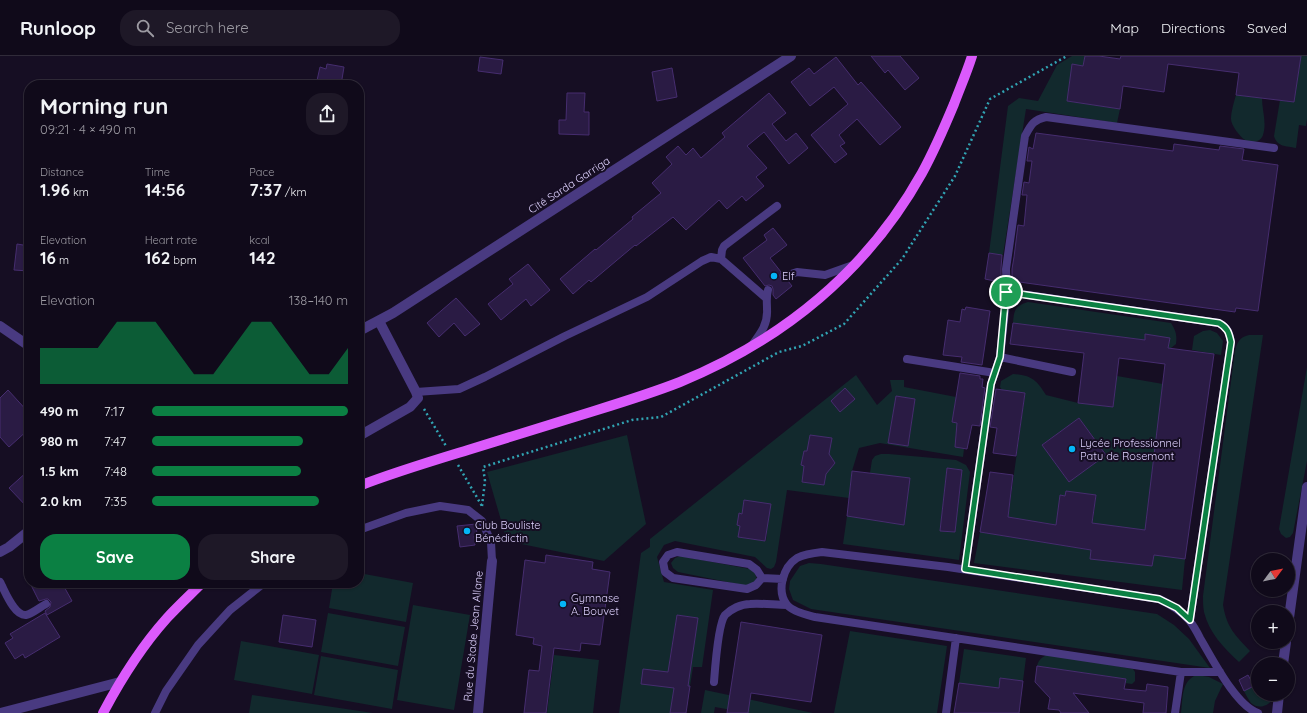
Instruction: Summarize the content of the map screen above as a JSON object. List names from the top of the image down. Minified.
{"streets":{"street":["Cité Sarda Garriga","Rue du Stade Jean Allane"]},"places":["Elf","Lycée Professionnel Patu de Rosemont","Club Bouliste Bénédictin","Gymnase A. Bouvet"],"north":"top right","page":{"header":"Runloop","search":"Search here","nav":["Map","Directions","Saved"],"heading":["Morning run","09:21 · 4 × 490 m"],"stats":[["Distance","1.96 km"],["Time","14:56"],["Pace","7:37 /km"],["Elevation","16 m"],["Heart rate","162 bpm"],["kcal","142"]],"chart":["Elevation","138–140 m"],"list":[{"name":"490 m","note":"7:17"},{"name":"980 m","note":"7:47"},{"name":"1.5 km","note":"7:48"},{"name":"2.0 km","note":"7:35"}],"buttons":["Save","Share"],"map_buttons":["+","−"]}}
